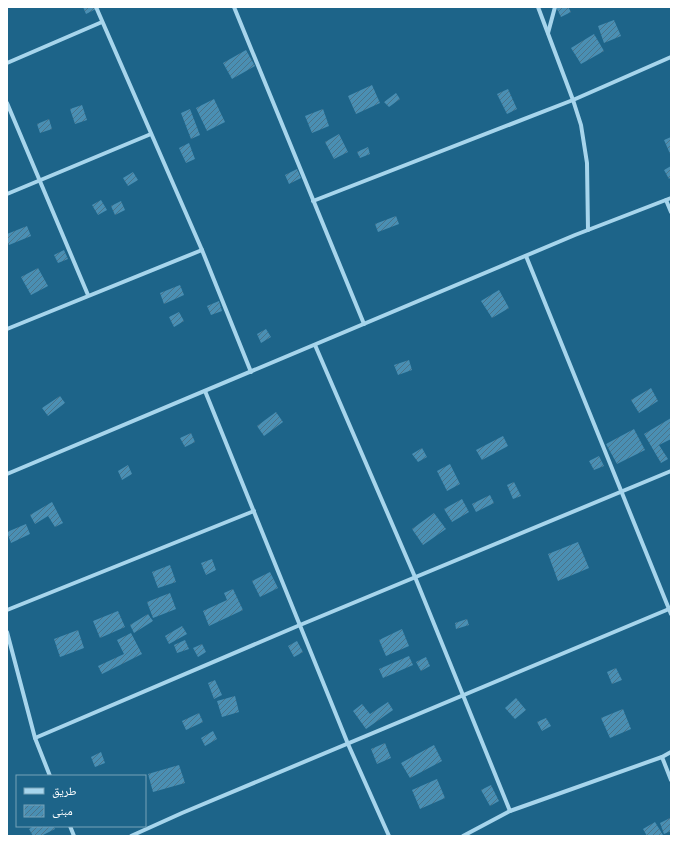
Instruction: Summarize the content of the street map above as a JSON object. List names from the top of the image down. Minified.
{"legend":["طريق","مبنى"]}
